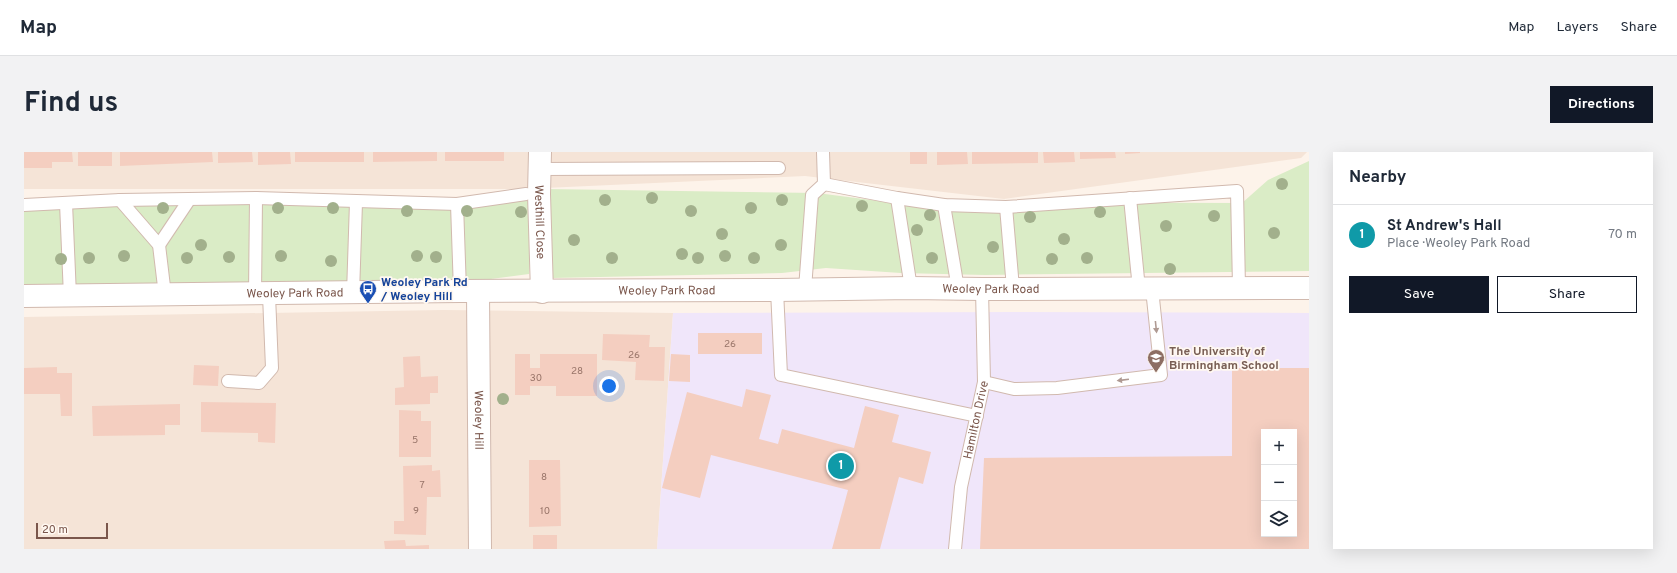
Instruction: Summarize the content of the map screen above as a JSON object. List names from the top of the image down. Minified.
{"streets":{"street":["Westhill Close","Weoley Park Road","Weoley Hill"],"lane":["Hamilton Drive"]},"crossings":[["Westhill Close","Weoley Park Road"],["Weoley Park Road","Weoley Hill"],["Weoley Park Road","Hamilton Drive"]],"places":{"bus stop":["Weoley Park Rd / Weoley Hill"],"school or university":["The University of Birmingham School"]},"house_numbers":["26","26","28","30","5","8","7","9","10"],"scale_bar":"20 m","page":{"header":"Map","nav":["Map","Layers","Share"],"title":"Find us","buttons":["Directions",["Save","Share"]],"heading":"Nearby","list":[{"mark":"1","name":"St Andrew's Hall","note":"Place · Weoley Park Road","value":"70 m"}],"map_buttons":["+","−"],"pins":"1","scale":"20 m"}}
